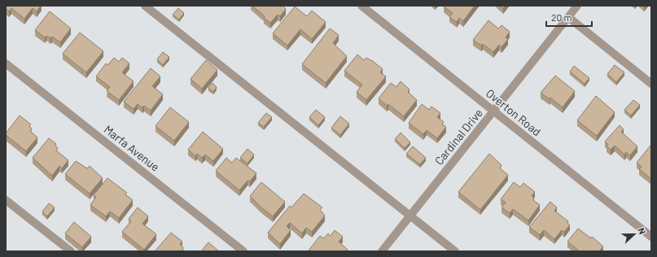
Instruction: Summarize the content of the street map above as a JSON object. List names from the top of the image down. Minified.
{"streets":{"street":["Overton Road","Cardinal Drive","Marfa Avenue"]},"crossings":[["Overton Road","Cardinal Drive"]],"scale_bar":"20 m","north":"right"}
